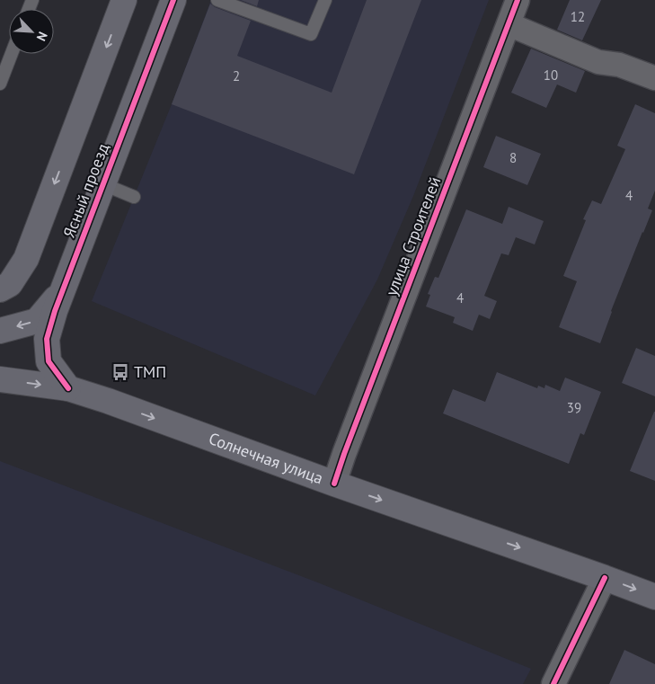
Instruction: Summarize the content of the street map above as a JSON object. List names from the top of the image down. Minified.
{"streets":{"street":["Ясный проезд","улица Строителей","Солнечная улица"]},"crossings":[["Ясный проезд","Солнечная улица"],["улица Строителей","Солнечная улица"]],"one_way":["Солнечная улица"],"places":{"bus stop":["ТМП"]},"house_numbers":["12","10","2","8","4","4","39"],"north":"bottom right"}
